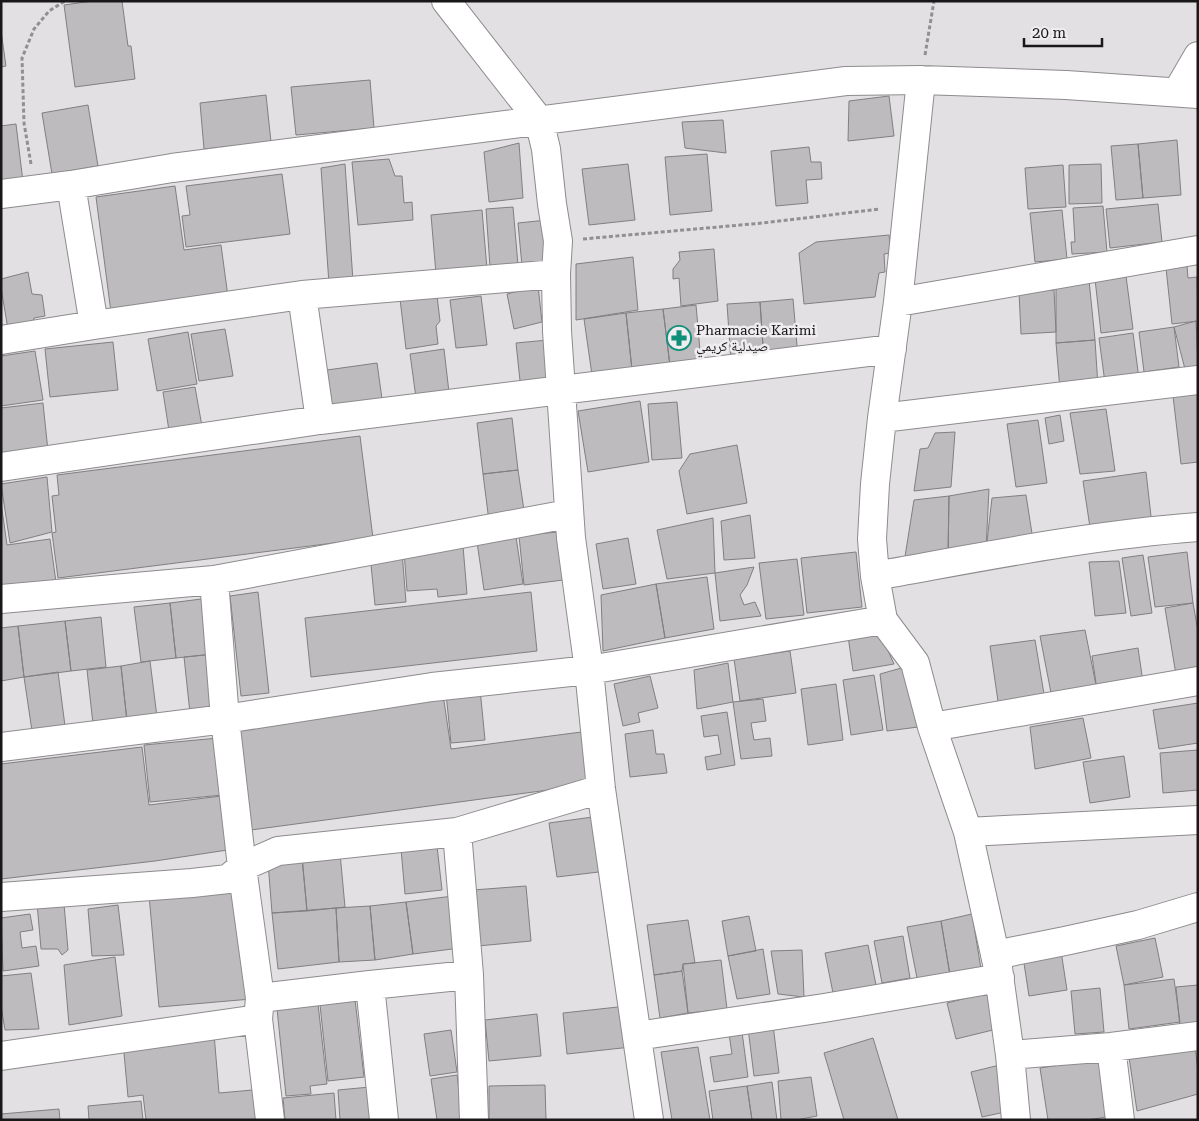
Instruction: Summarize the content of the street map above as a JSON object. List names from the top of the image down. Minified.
{"places":{"pharmacy":["Pharmacie Karimi صيدلية كريمي"]},"scale_bar":"20 m"}
